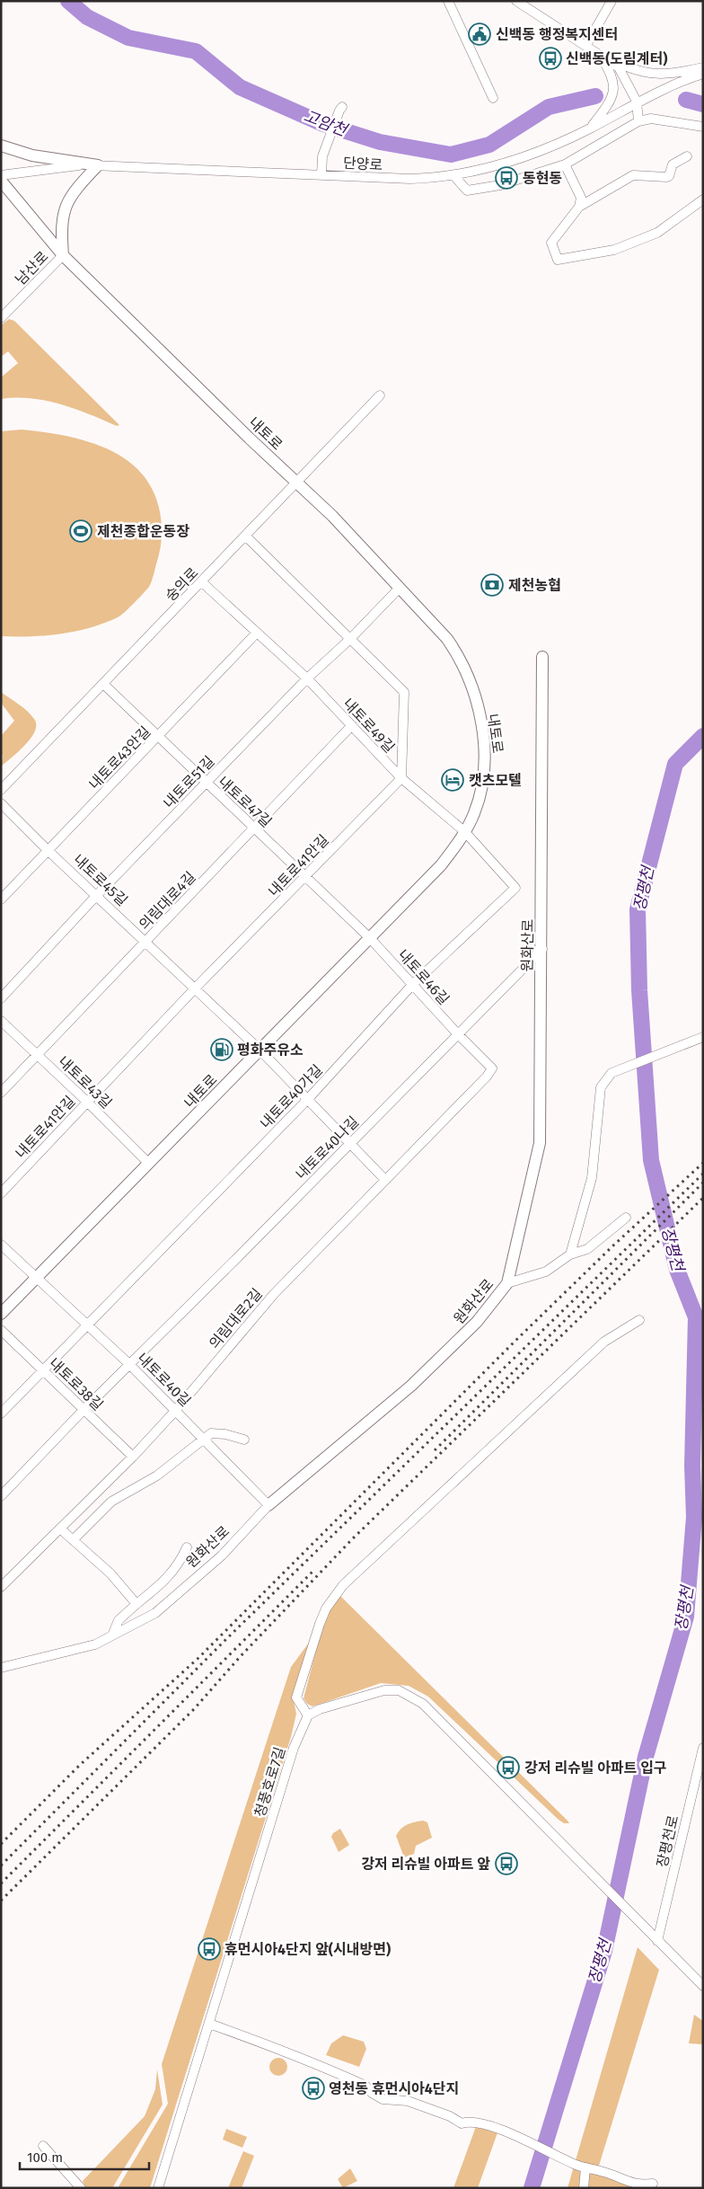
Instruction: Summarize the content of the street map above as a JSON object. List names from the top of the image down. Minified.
{"streets":{"main road":["내토로","원화산로"],"street":["단양로","남산로","숭의로","내토로49길","내토로43안길","내토로51길","내토로47길","내토로41안길","내토로45길","의림대로4길","내토로46길","내토로43길","내토로40가길","내토로40나길","의림대로2길","내토로40길","내토로38길","청풍호로7길","장평천로"]},"crossings":[["남산로","내토로"],["내토로","숭의로"],["내토로","내토로49길"],["내토로","내토로51길"],["내토로","내토로47길"],["내토로","내토로45길"],["내토로","내토로46길"],["내토로","내토로43길"],["내토로","내토로40길"],["숭의로","내토로49길"],["숭의로","내토로47길"],["내토로49길","내토로43안길"],["내토로49길","내토로51길"],["내토로49길","내토로41안길"],["내토로49길","의림대로4길"],["내토로49길","내토로40가길"],["내토로43안길","내토로47길"],["내토로43안길","내토로45길"],["내토로51길","내토로47길"],["내토로51길","내토로45길"],["내토로47길","내토로41안길"],["내토로47길","의림대로4길"],["내토로47길","내토로46길"],["내토로41안길","내토로45길"],["내토로41안길","내토로43길"],["내토로45길","의림대로4길"],["내토로45길","내토로40가길"],["내토로45길","내토로40나길"],["내토로45길","의림대로2길"],["의림대로4길","내토로43길"],["원화산로","내토로40나길"],["원화산로","내토로40길"],["내토로46길","내토로40가길"],["내토로46길","내토로40나길"],["내토로46길","의림대로2길"],["내토로40가길","내토로40길"],["내토로40가길","내토로38길"],["내토로40나길","내토로40길"],["내토로40나길","내토로38길"],["의림대로2길","내토로40길"],["의림대로2길","내토로38길"]],"water":["고암천","장평천"],"places":{"public building":["신백동 행정복지센터"],"bus stop":["신백동(도림계터)","동현동","강저 리슈빌 아파트 입구","강저 리슈빌 아파트 앞","휴먼시아4단지 앞(시내방면)","영천동 휴먼시아4단지"],"sports":["제천종합운동장"],"bank":["제천농협"],"hotel":["캣츠모텔"],"fuel station":["평화주유소"]},"scale_bar":"100 m"}
